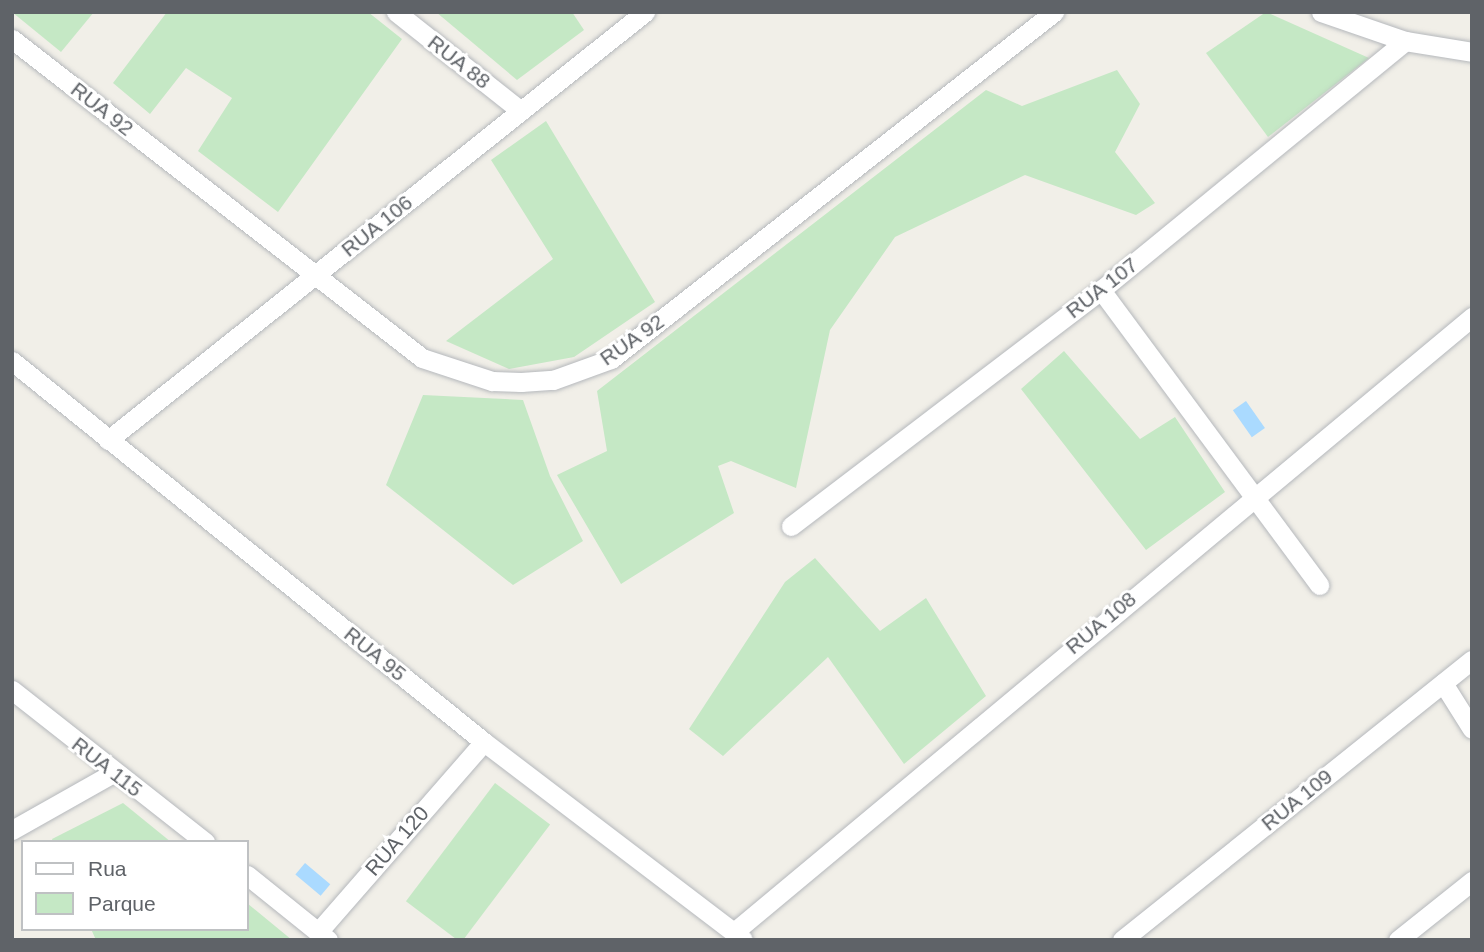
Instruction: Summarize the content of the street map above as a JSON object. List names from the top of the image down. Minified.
{"streets":{"street":["RUA 88","RUA 92","RUA 106","RUA 107","RUA 108","RUA 95","RUA 115","RUA 109","RUA 120"]},"crossings":[["RUA 88","RUA 106"],["RUA 92","RUA 106"],["RUA 106","RUA 95"],["RUA 108","RUA 95"],["RUA 95","RUA 120"]],"legend":["Rua","Parque"]}
